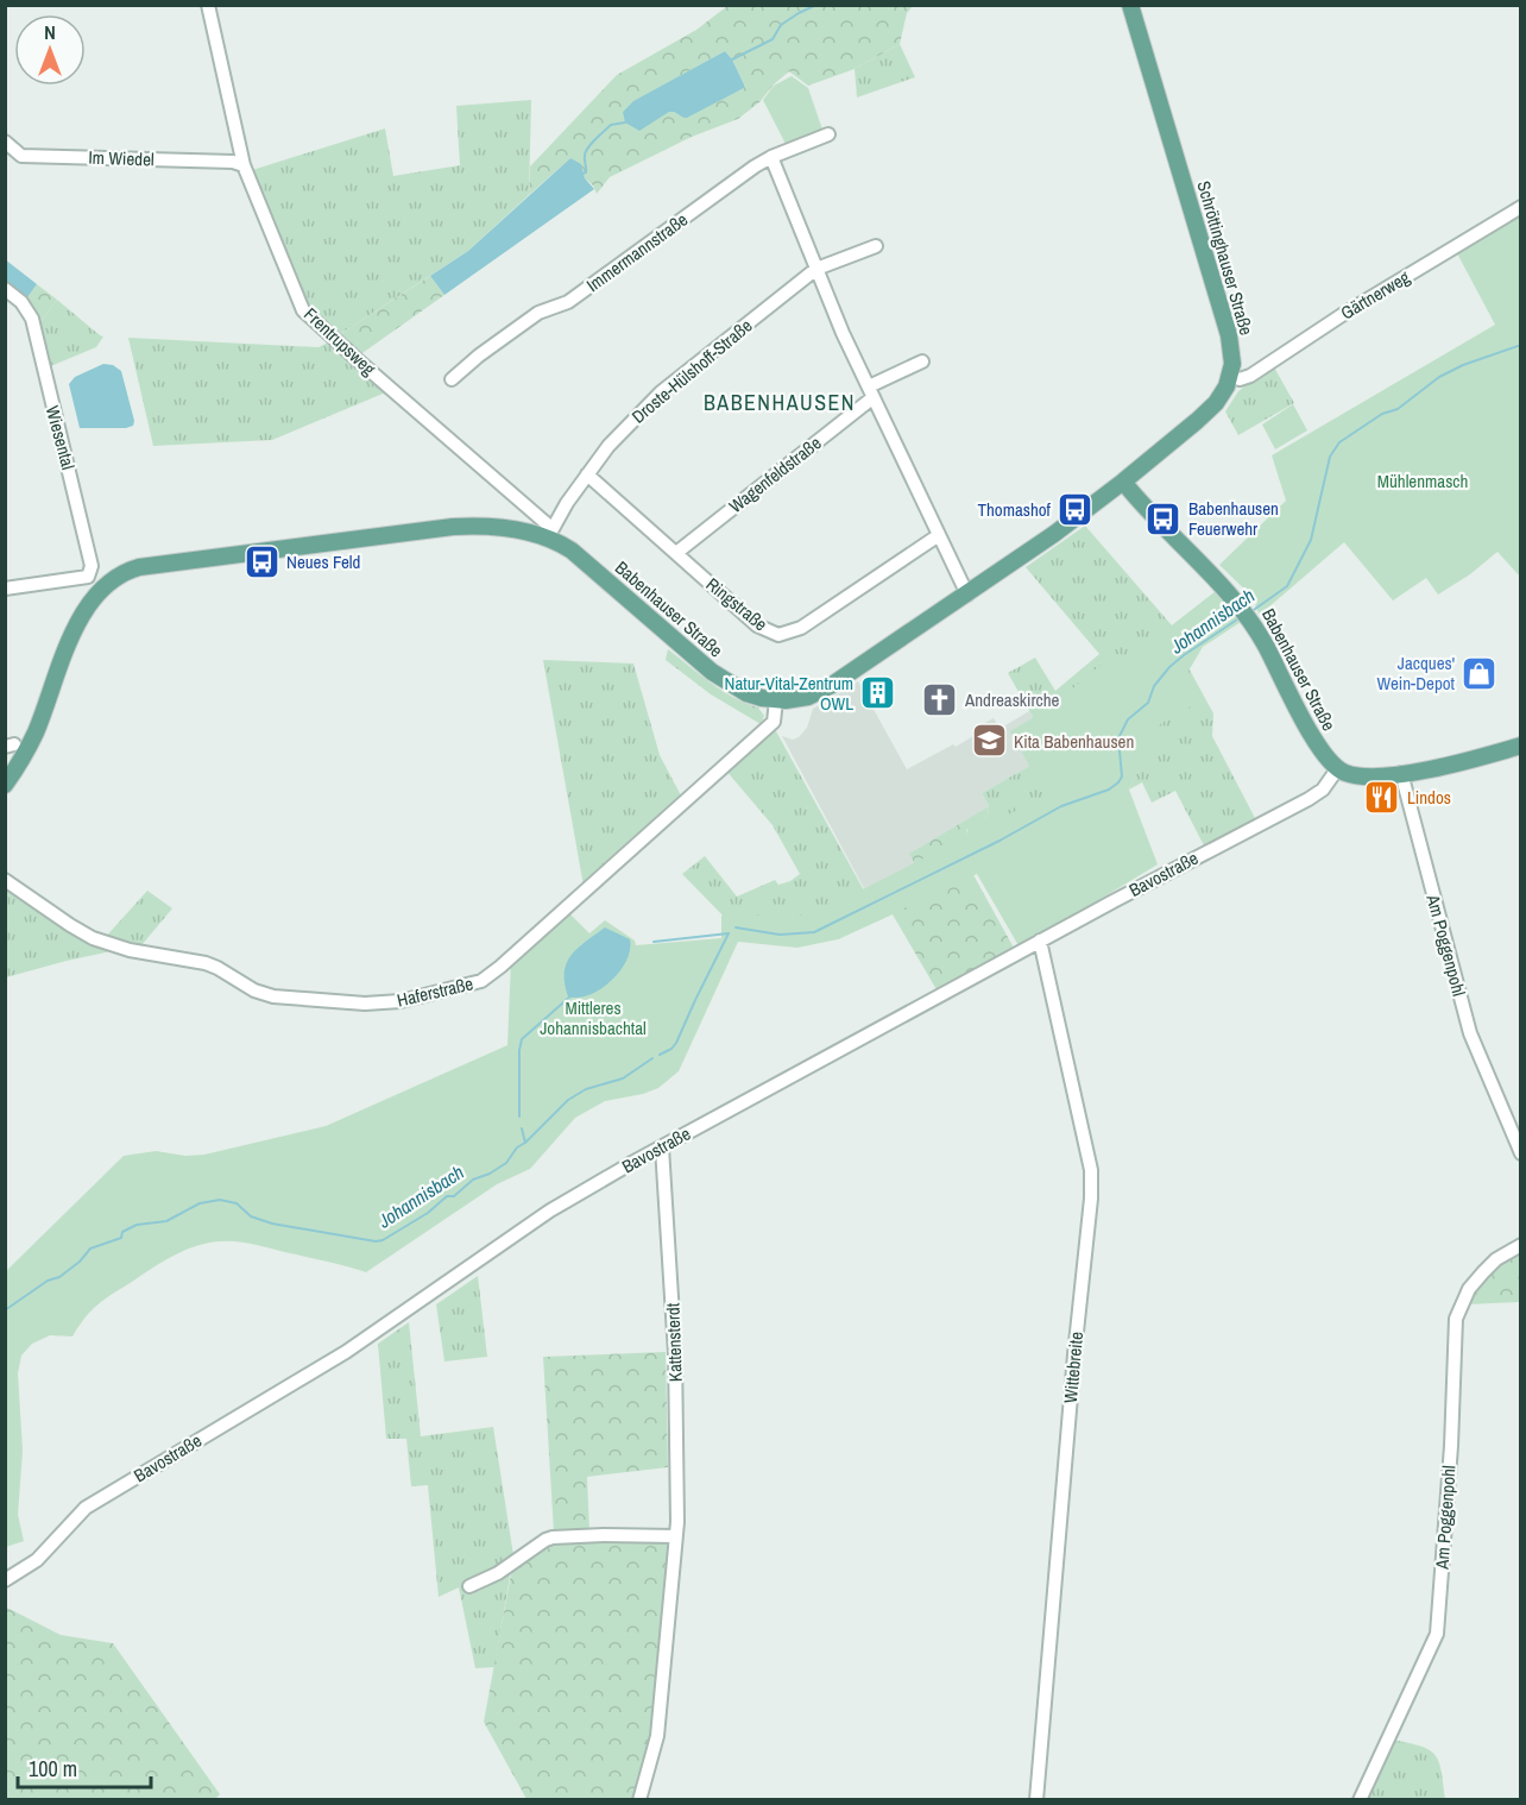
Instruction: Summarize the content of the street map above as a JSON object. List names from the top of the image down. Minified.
{"streets":{"main road":["Schröttinghauser Straße","Babenhauser Straße"],"street":["Im Wiedel","Immermannstraße","Gärtnerweg","Frentrupsweg","Droste-Hülshoff-Straße","Wiesental","Wagenfeldstraße","Ringstraße","Bavostraße","Am Poggenpohl","Haferstraße","Kattensterdt","Wittebreite"]},"crossings":[["Im Wiedel","Frentrupsweg"],["Schröttinghauser Straße","Gärtnerweg"],["Frentrupsweg","Droste-Hülshoff-Straße"],["Frentrupsweg","Babenhauser Straße"],["Droste-Hülshoff-Straße","Ringstraße"],["Droste-Hülshoff-Straße","Babenhauser Straße"],["Wagenfeldstraße","Ringstraße"],["Babenhauser Straße","Bavostraße"],["Babenhauser Straße","Haferstraße"],["Bavostraße","Kattensterdt"],["Bavostraße","Wittebreite"]],"districts":["BABENHAUSEN"],"water":["Johannisbach"],"parks":["Mühlenmasch","Mittleres Johannisbachtal"],"places":{"bus stop":["Thomashof","Babenhausen Feuerwehr","Neues Feld"],"shop":["Jacques' Wein-Depot"],"building":["Natur-Vital-Zentrum OWL"],"church":["Andreaskirche"],"school or university":["Kita Babenhausen"],"restaurant":["Lindos"]},"scale_bar":"100 m","north":"top"}
